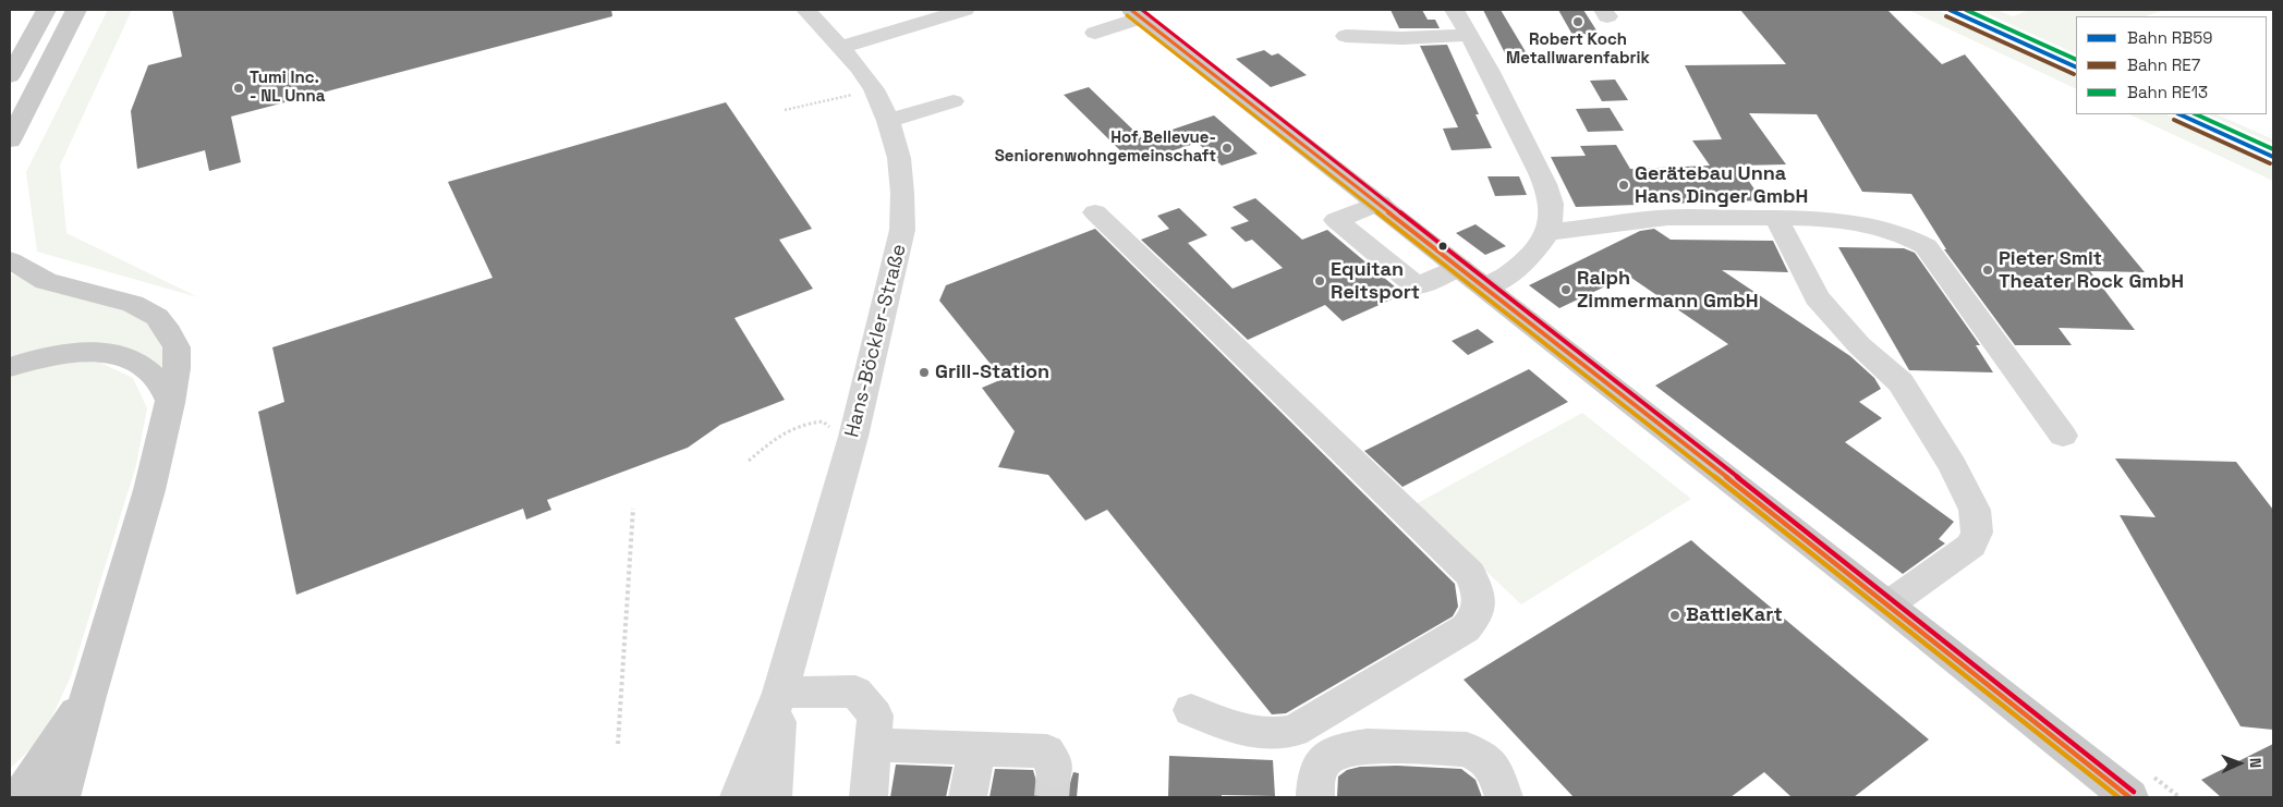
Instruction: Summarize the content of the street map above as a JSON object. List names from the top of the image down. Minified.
{"streets":{"street":["Hans-Böckler-Straße"]},"places":["Robert Koch Metallwarenfabrik","Tumi Inc. - NL Unna","Hof Bellevue- Seniorenwohngemeinschaft","Gerätebau Unna Hans Dinger GmbH","Pieter Smit Theater Rock GmbH","Equitan Reitsport","Ralph Zimmermann GmbH","Grill-Station","BattleKart"],"lines":["rail line RB59","rail line RE13","rail line RE7"],"legend":["Bahn RB59","Bahn RE7","Bahn RE13"],"north":"right"}
